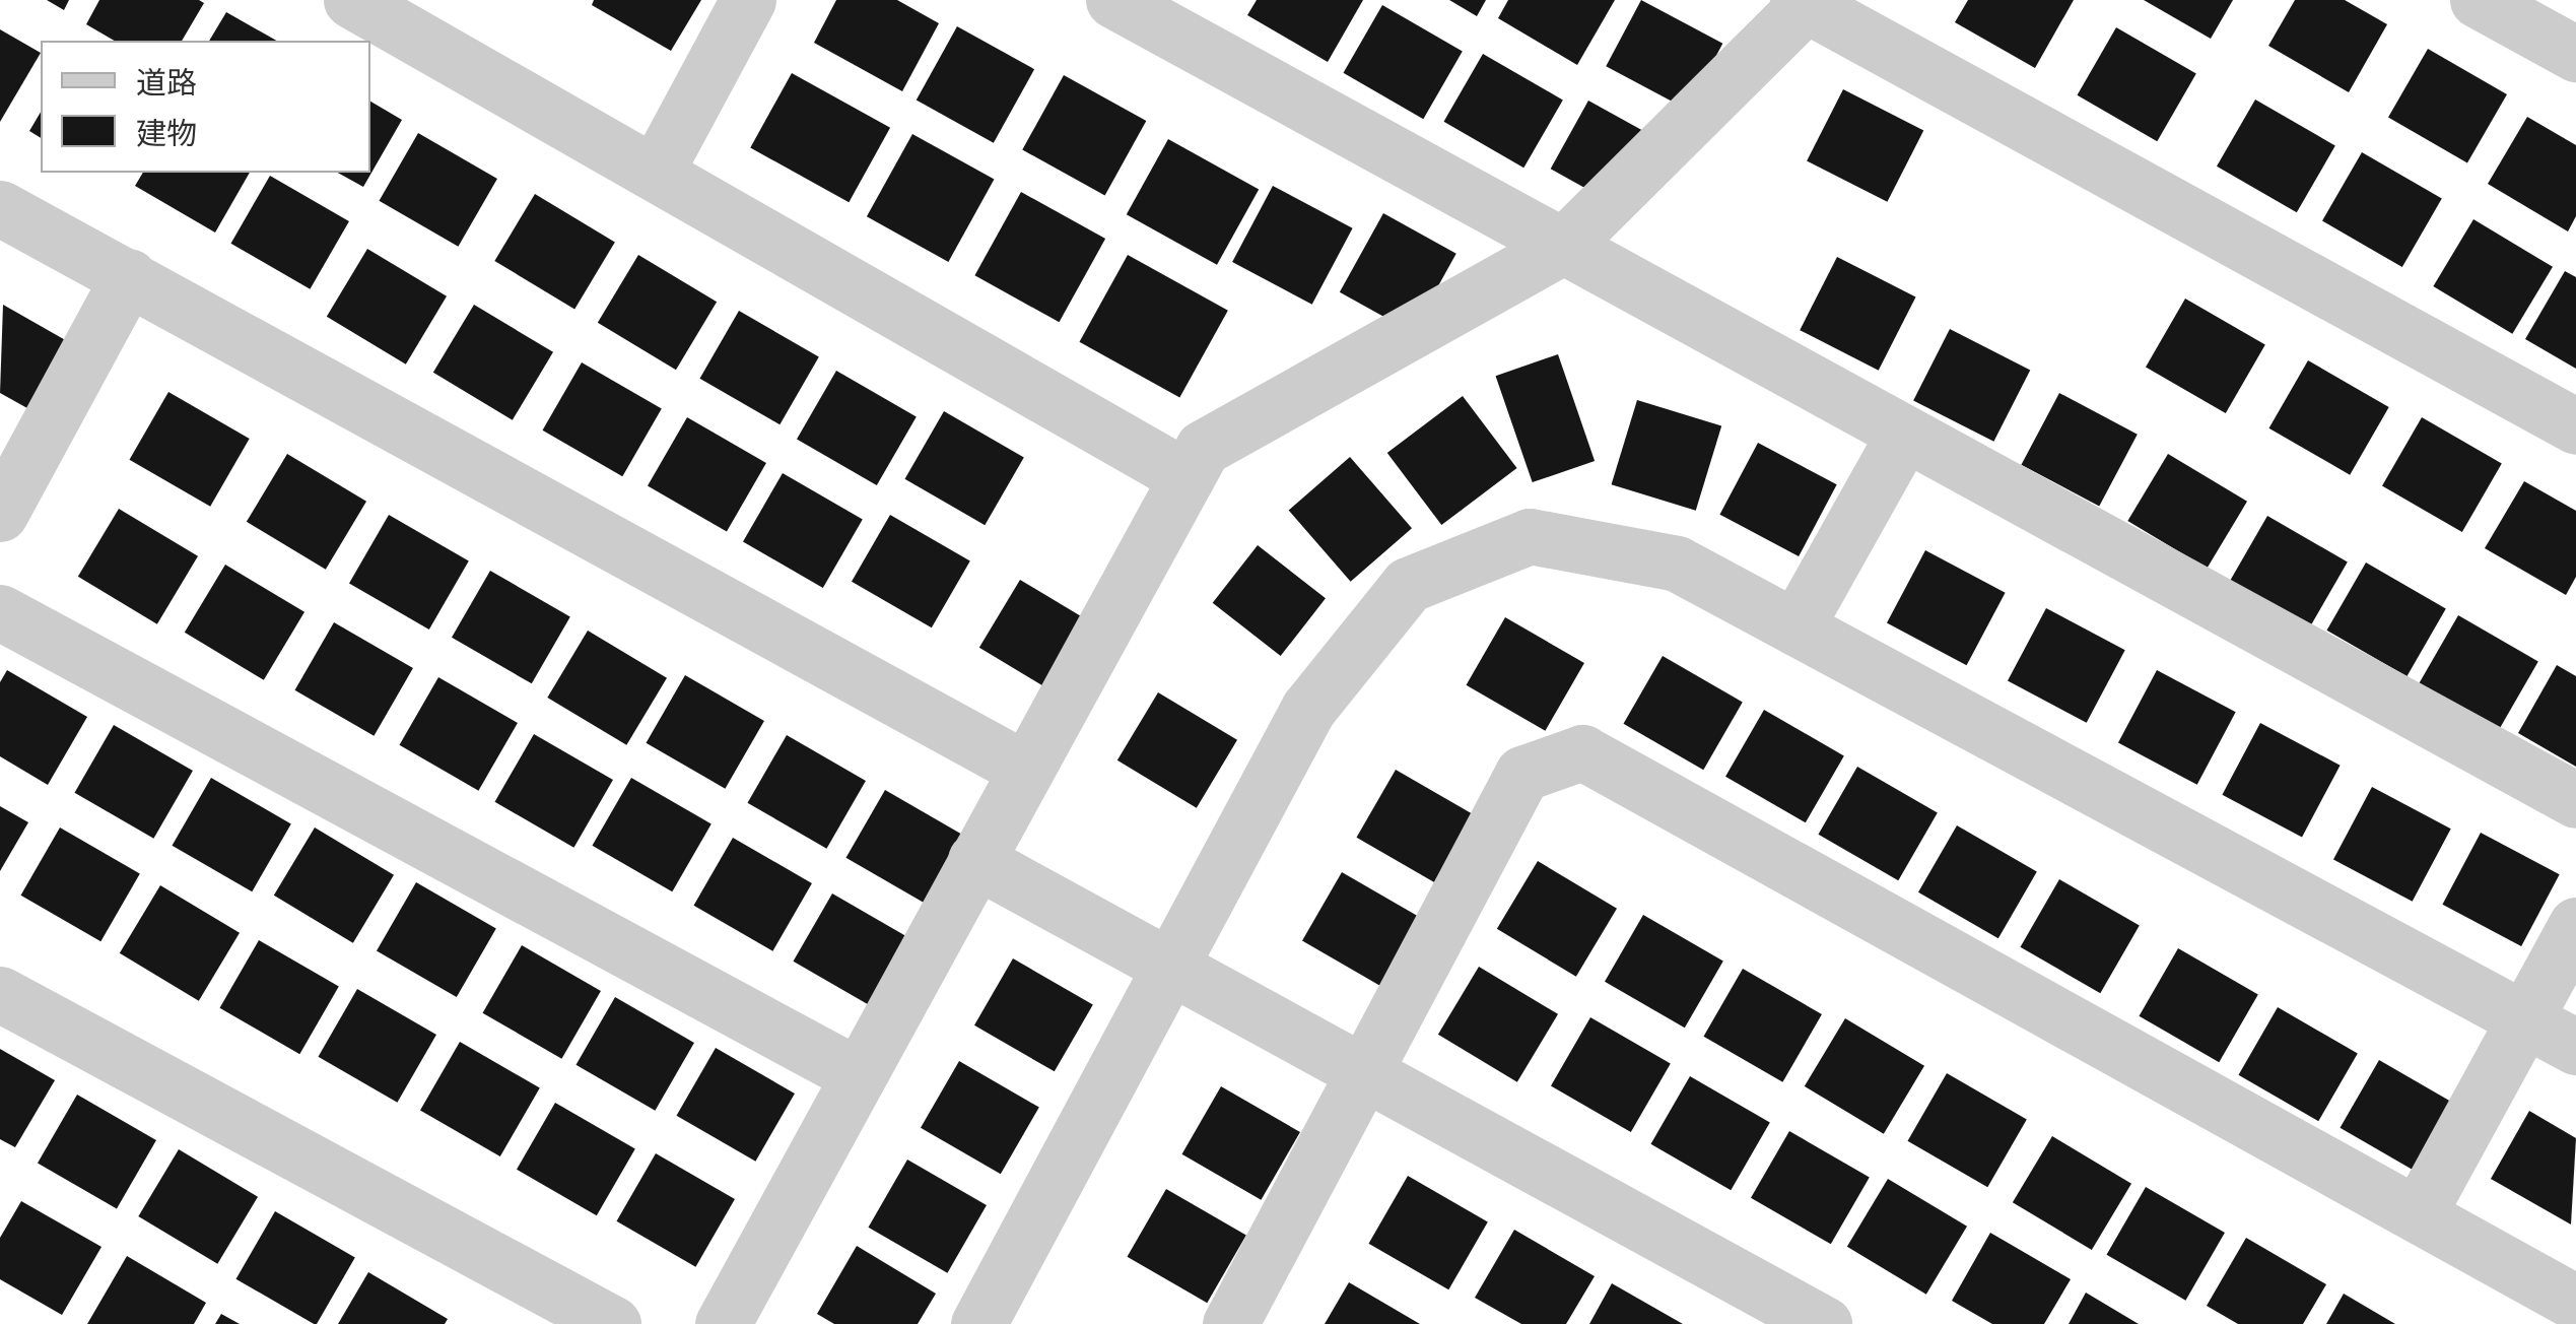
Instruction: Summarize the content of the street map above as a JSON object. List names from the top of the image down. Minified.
{"legend":["道路","建物"]}
